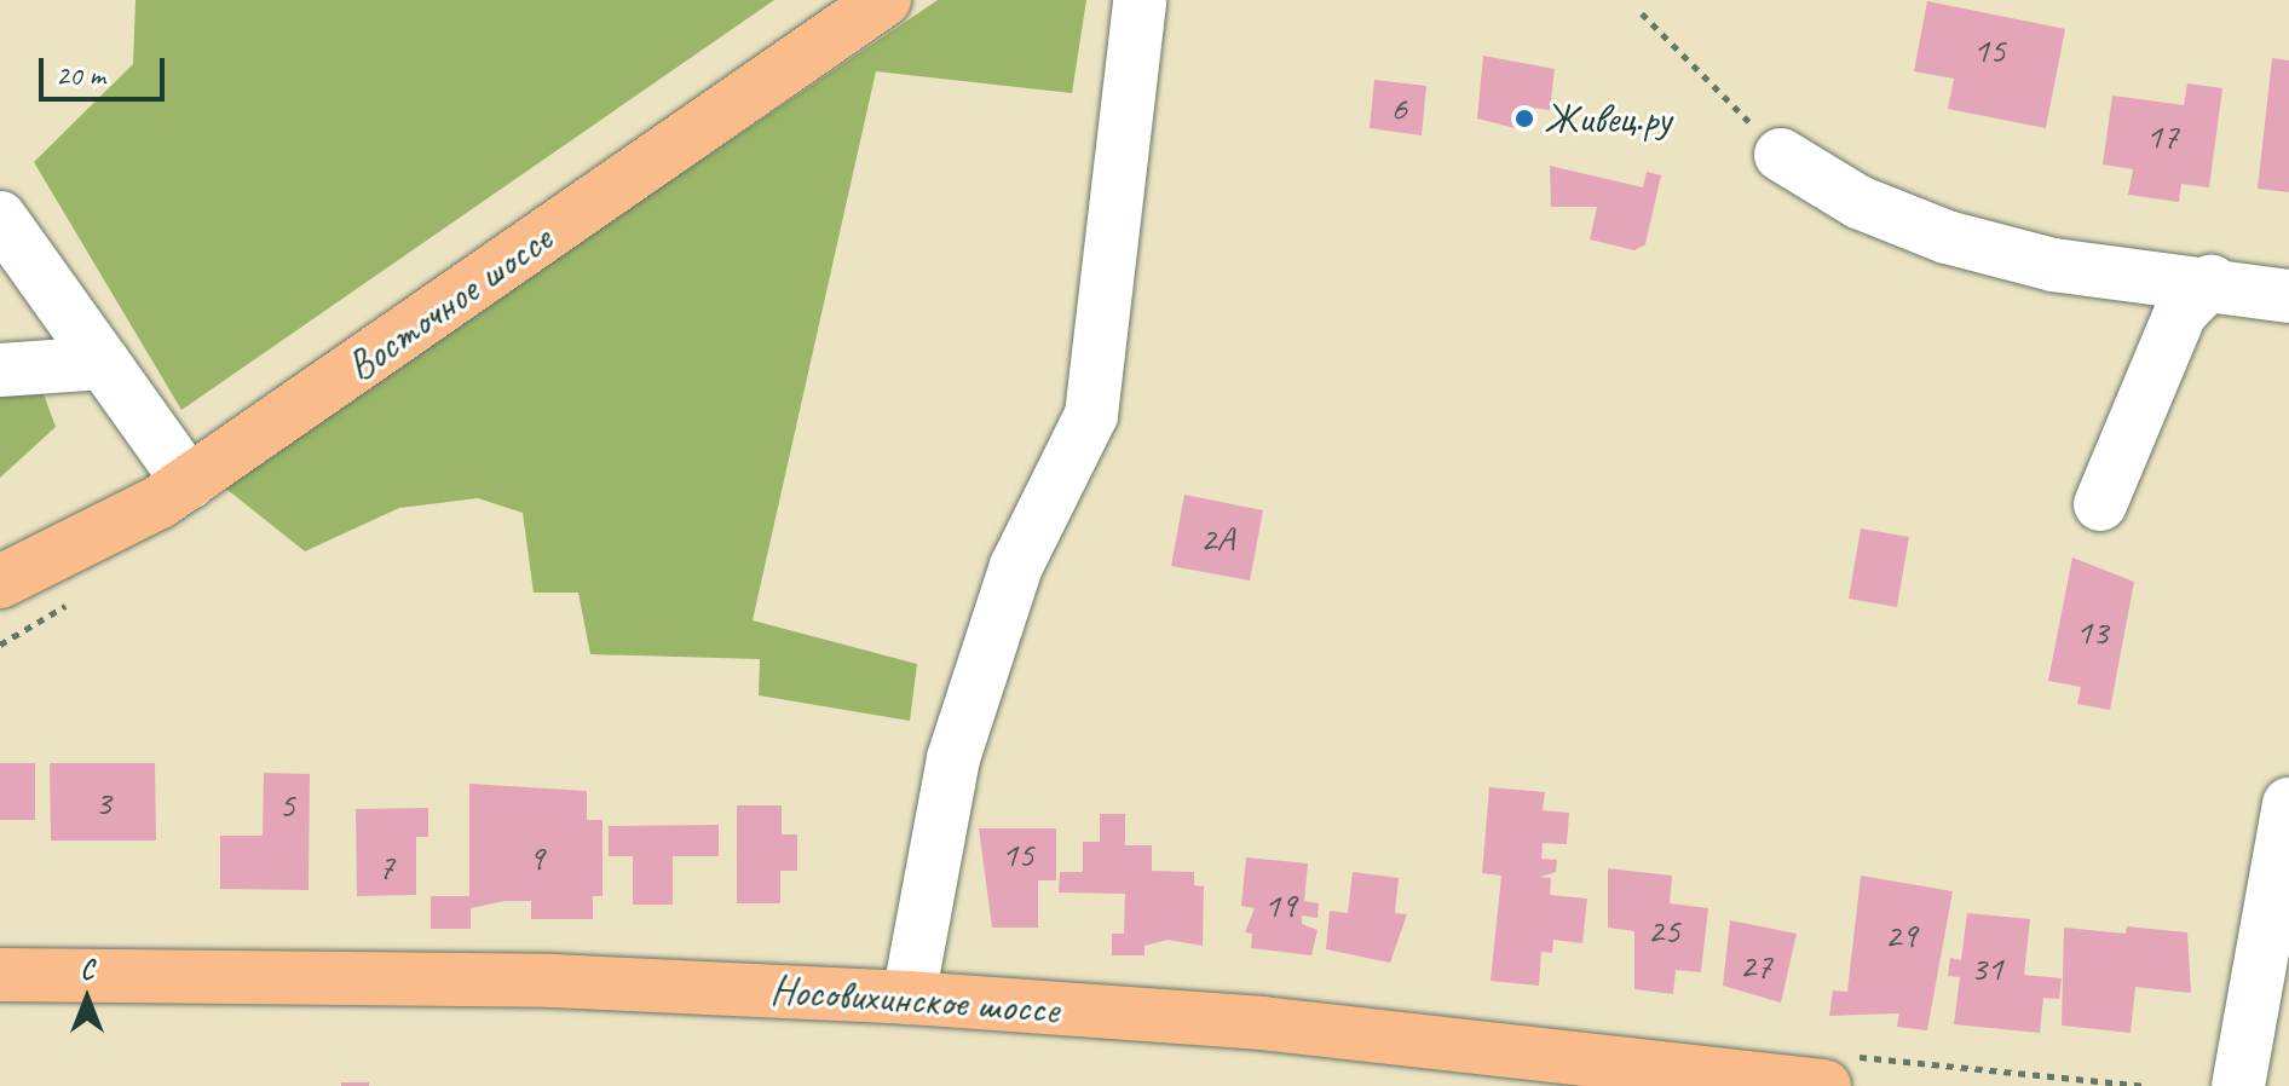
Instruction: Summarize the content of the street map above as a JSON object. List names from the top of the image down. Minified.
{"streets":{"main road":["Восточное шоссе","Носовихинское шоссе"]},"places":["Живец.ру"],"house_numbers":["15","6","17","2А","13","3","5","15","9","7","19","25","29","27","31"],"scale_bar":"20 m","north":"top"}
